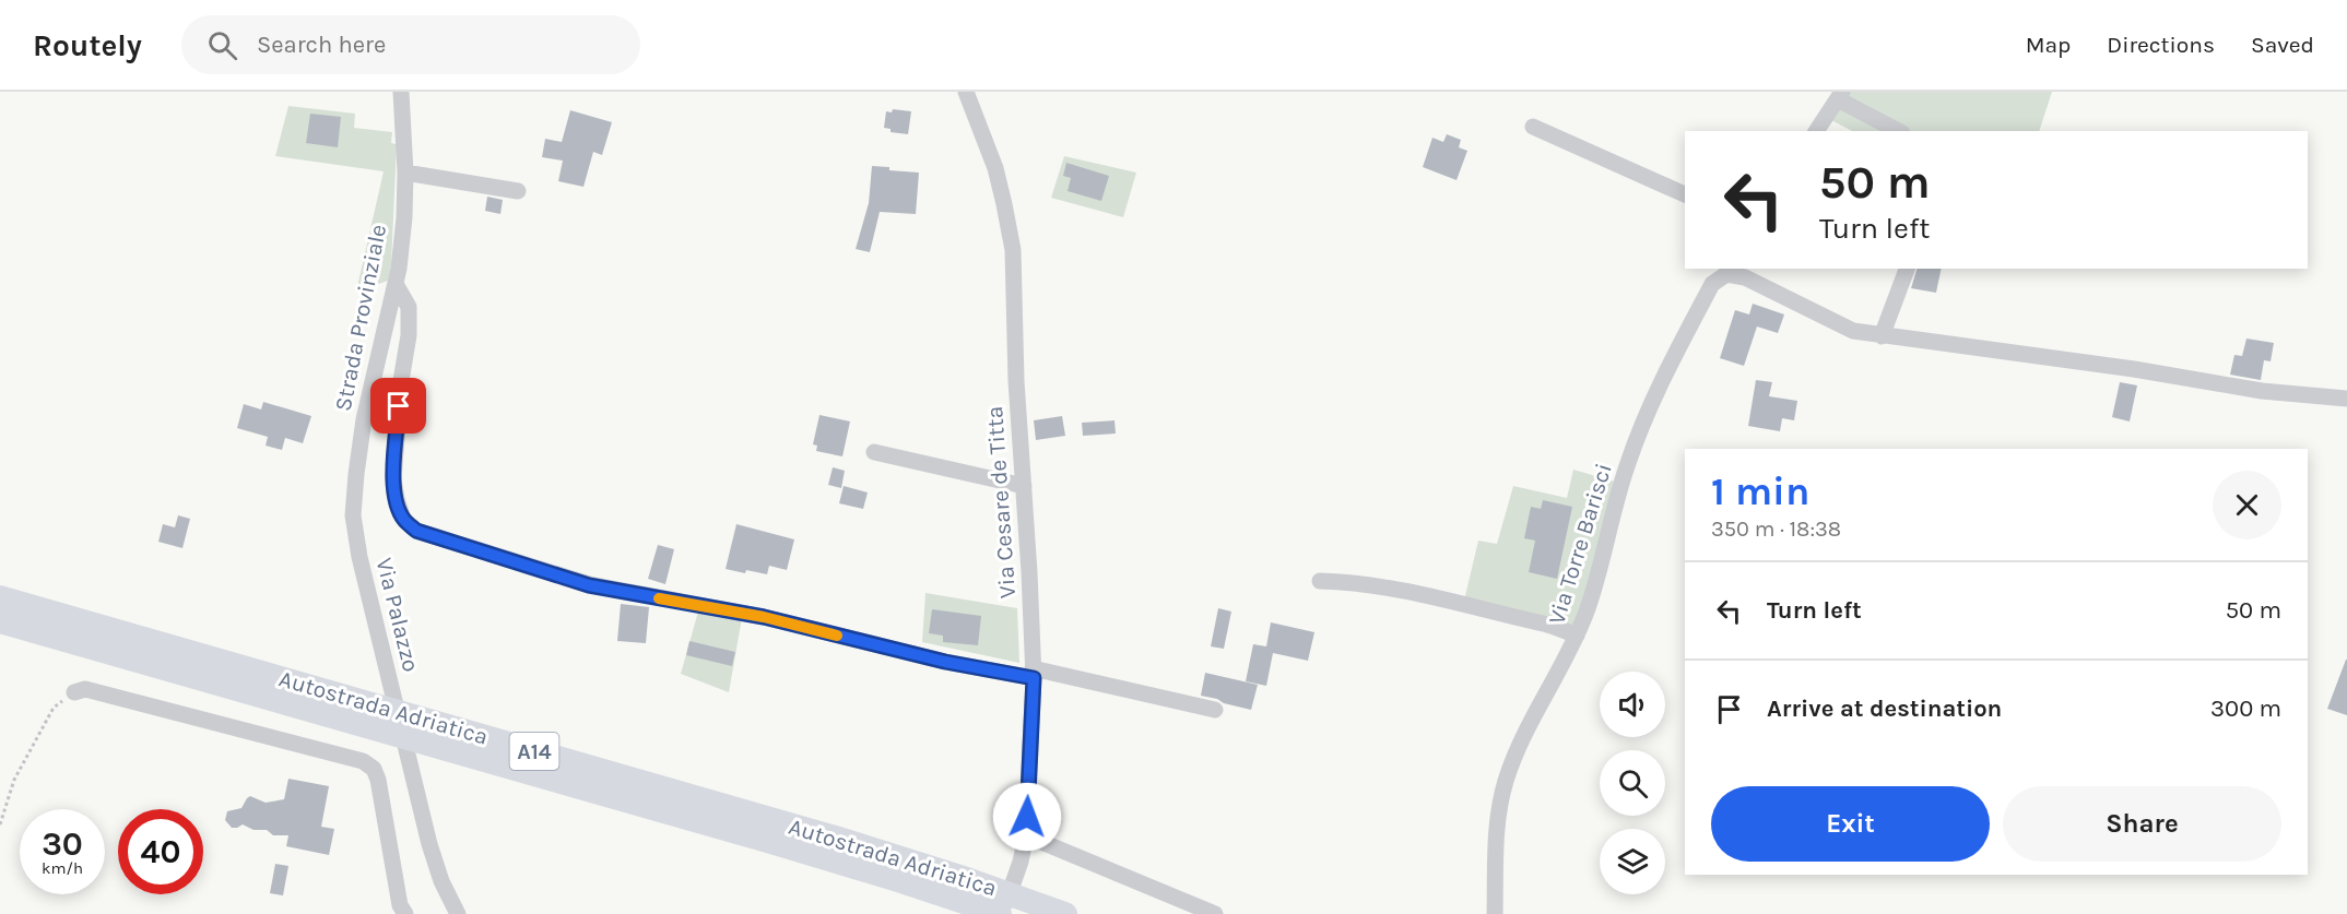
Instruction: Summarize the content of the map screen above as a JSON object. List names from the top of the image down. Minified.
{"streets":{"highway":["Autostrada Adriatica","A14"],"street":["Strada Provinziale","Via Cesare de Titta","Via Torre Barisci","Via Palazzo"]},"crossings":[["Strada Provinziale","Via Palazzo"],["Via Cesare de Titta","Autostrada Adriatica"]],"page":{"header":"Routely","search":"Search here","nav":["Map","Directions","Saved"],"turn":["50 m","Turn left"],"heading":["1 min","350 m · 18:38"],"list":[{"name":"Turn left","value":"50 m"},{"name":"Arrive at destination","value":"300 m"}],"buttons":["Exit","Share"],"speed":"30 km/h","limit":"40"}}
